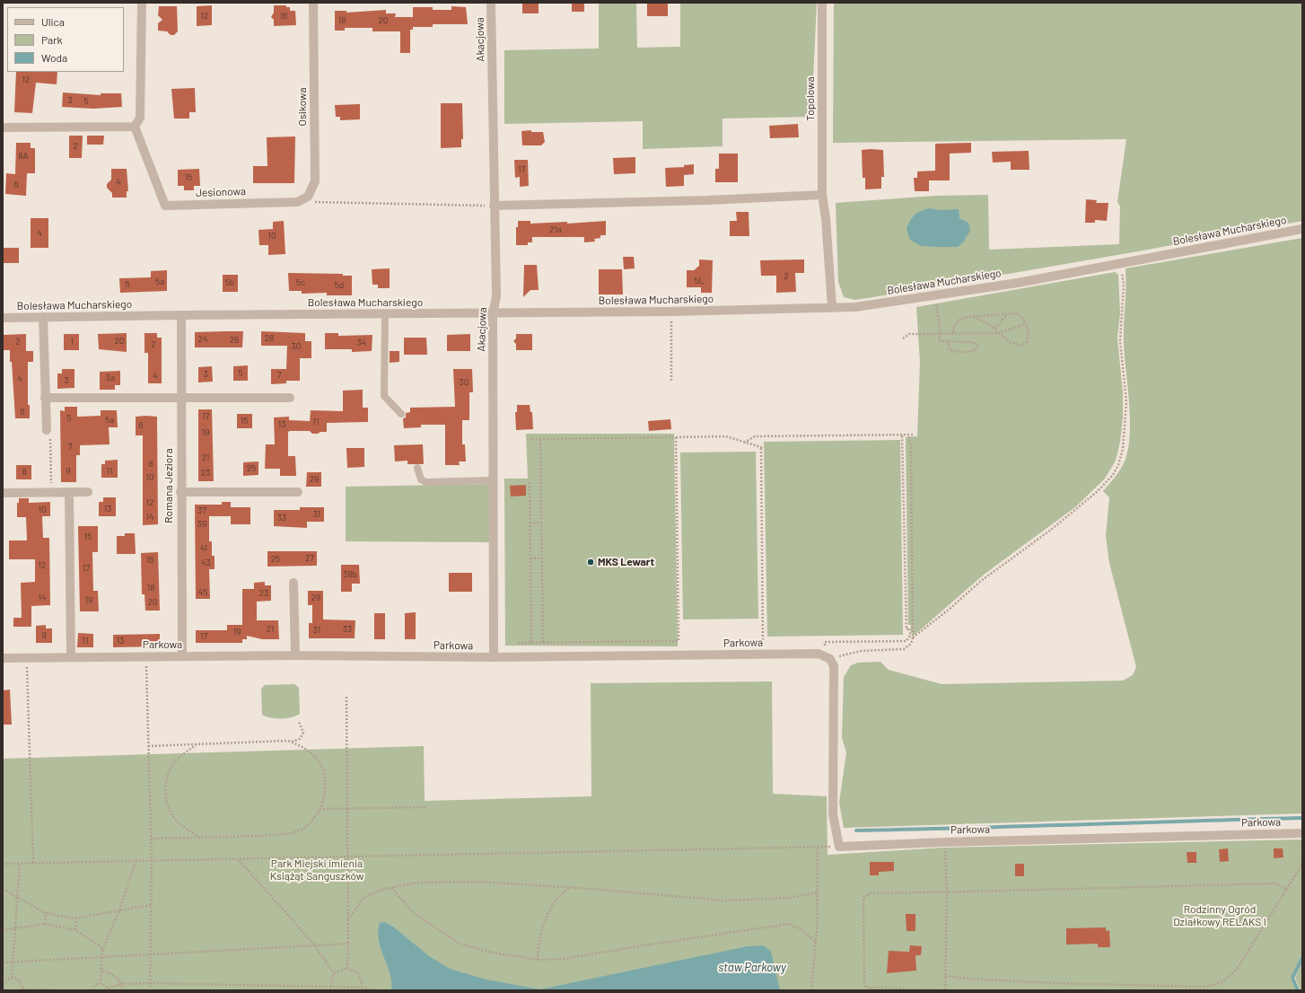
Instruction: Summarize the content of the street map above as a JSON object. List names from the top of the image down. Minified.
{"streets":{"street":["Akacjowa","Topolowa","Osikowa","Jesionowa","Bolesława Mucharskiego","Romana Jeziora","Parkowa"]},"crossings":[["Akacjowa","Bolesława Mucharskiego"],["Akacjowa","Parkowa"],["Topolowa","Bolesława Mucharskiego"],["Osikowa","Jesionowa"],["Bolesława Mucharskiego","Romana Jeziora"],["Romana Jeziora","Parkowa"]],"water":["staw Parkowy"],"parks":["Park Miejski imienia Książąt Sanguszków","Rodzinny Ogród Działkowy RELAKS I"],"places":["MKS Lewart"],"house_numbers":["12","16","18","20","12","3","5","2","8A","17","15","4","6","21a","4","10","2","5L","5a","5b","5c","5","5d","28","24","26","20","2","1","34","2","30","5","3","7","4","3a","4","3","30","6","17","5","5a","15","11","13","6","19","7","21","8","25","9","11","8","23","10","29","12","13","10","37","31","14","33","39","15","41","27","25","16","43","12","17","38b","18","45","23","14","29","19","20","21","33","31","19","9","17","11","13"],"legend":["Ulica","Park","Woda"]}
